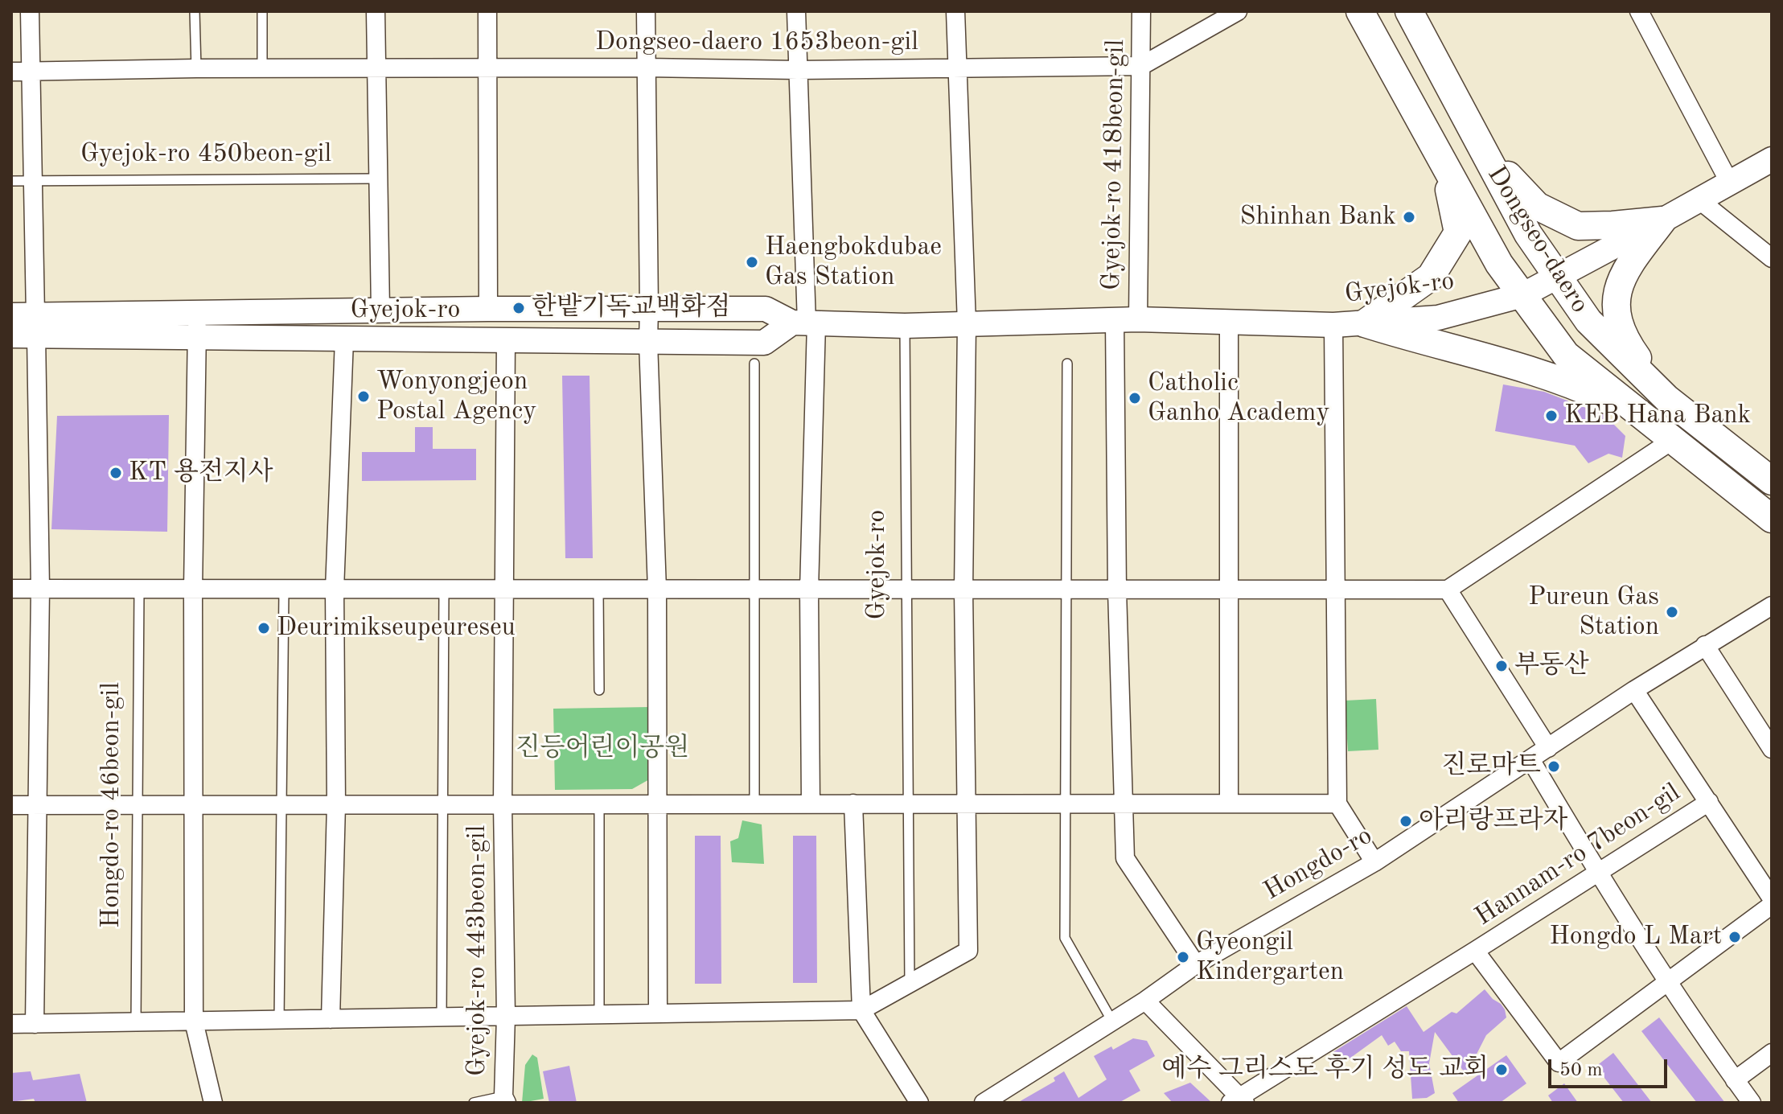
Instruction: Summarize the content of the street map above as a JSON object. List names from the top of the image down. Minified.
{"streets":{"main road":["Dongseo-daero","Gyejok-ro"],"street":["Dongseo-daero 1653beon-gil","Gyejok-ro 418beon-gil","Hannam-ro 7beon-gil","Hongdo-ro","Gyejok-ro 443beon-gil"],"lane":["Gyejok-ro 450beon-gil","Hongdo-ro 46beon-gil"]},"crossings":[["Dongseo-daero 1653beon-gil","Gyejok-ro 418beon-gil"],["Gyejok-ro 418beon-gil","Gyejok-ro"],["Gyejok-ro 418beon-gil","Hongdo-ro"],["Dongseo-daero","Gyejok-ro"],["Gyejok-ro","Gyejok-ro 443beon-gil"],["Hongdo-ro 46beon-gil","Gyejok-ro 443beon-gil"]],"parks":["진등어린이공원"],"places":["Shinhan Bank","Haengbokdubae Gas Station","한밭기독교백화점","Wonyongjeon Postal Agency","Catholic Ganho Academy","KEB Hana Bank","KT 용전지사","Pureun Gas Station","Deurimikseupeureseu","부동산","진로마트","아리랑프라자","Hongdo L Mart","Gyeongil Kindergarten","예수 그리스도 후기 성도 교회"],"scale_bar":"50 m"}
